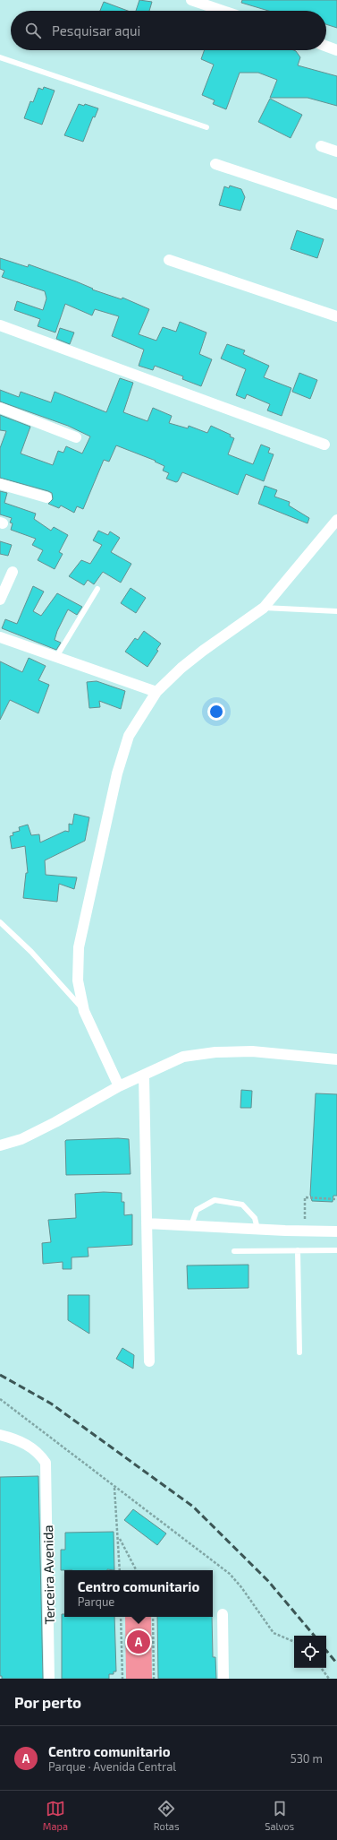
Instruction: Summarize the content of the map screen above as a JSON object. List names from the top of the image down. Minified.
{"streets":{"street":["Terceira Avenida"]},"page":{"search":"Pesquisar aqui","popup":["Centro comunitario","Parque"],"pins":"A","heading":"Por perto","list":[{"mark":"A","name":"Centro comunitario","note":"Parque · Avenida Central","value":"530 m"}],"nav":["Mapa","Rotas","Salvos"]}}
